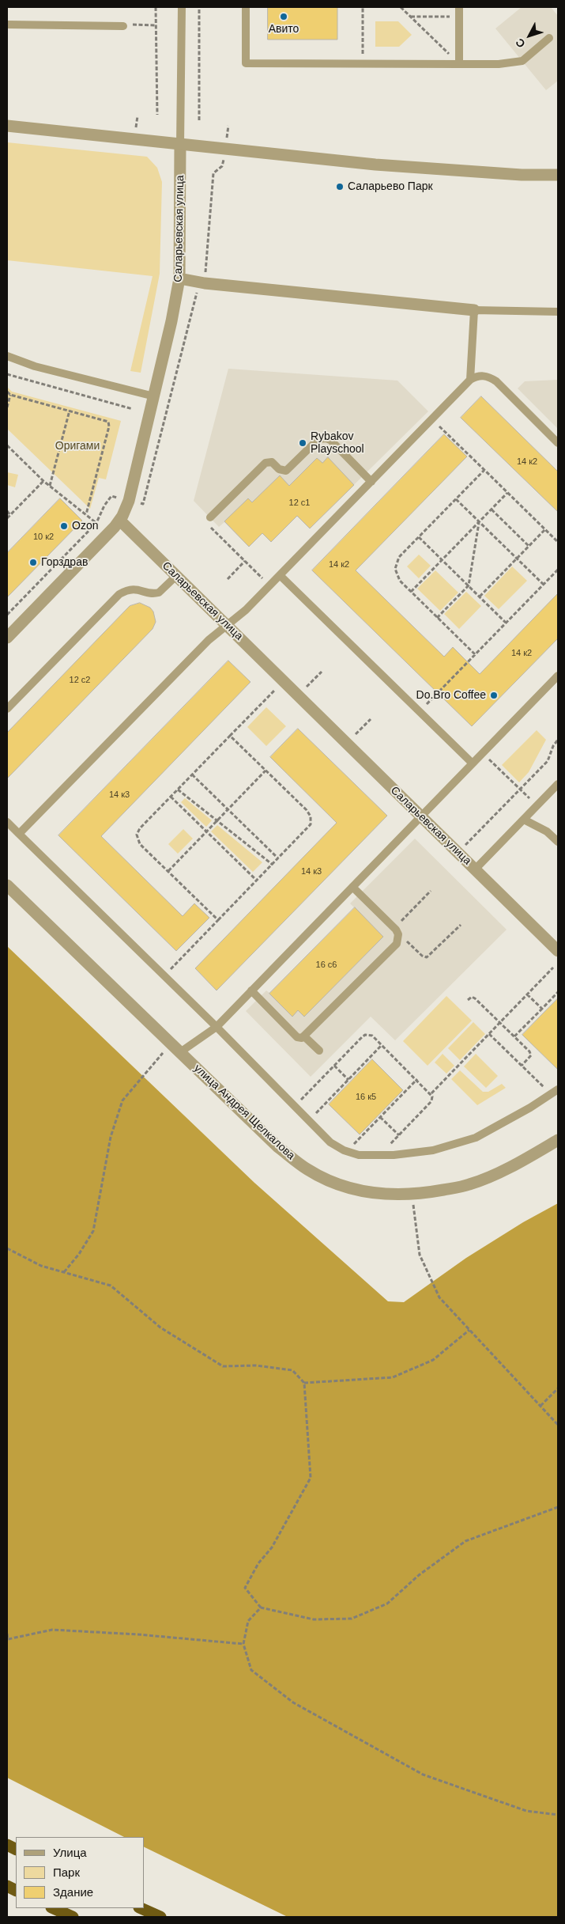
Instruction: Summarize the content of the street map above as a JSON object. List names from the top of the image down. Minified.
{"streets":{"street":["Саларьевская улица","улица Андрея Щелкалова"]},"parks":["Оригами"],"places":["Авито","Саларьево Парк","Rybakov Playschool","Ozon","Горздрав","Do.Bro Coffee"],"house_numbers":["14 к2","12 с1","10 к2","14 к2","14 к2","12 с2","14 к3","14 к3","16 с6","16 к5"],"legend":["Улица","Парк","Здание"],"north":"bottom left"}
